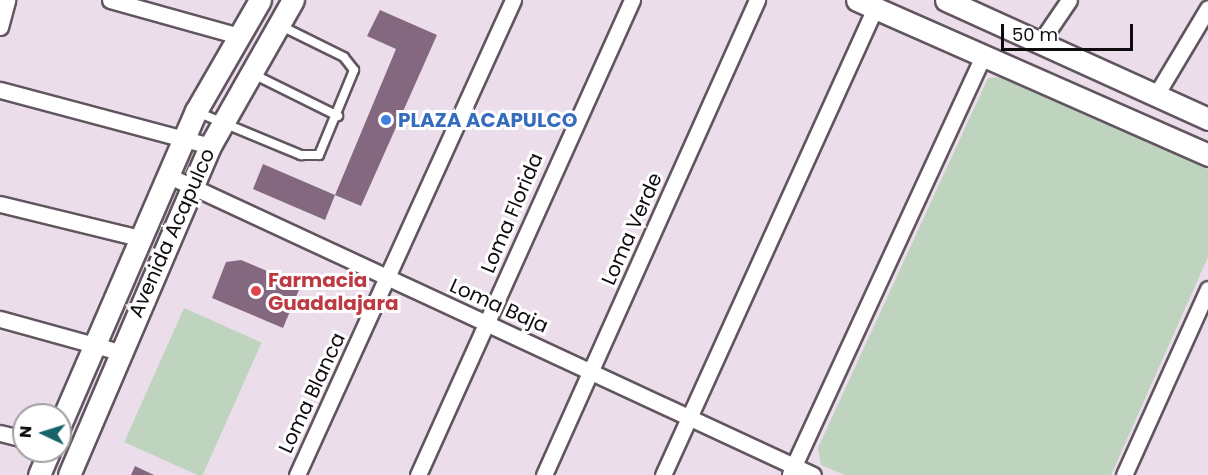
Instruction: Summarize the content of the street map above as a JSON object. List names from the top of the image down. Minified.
{"streets":{"main road":["Avenida Acapulco"],"street":["Loma Florida","Loma Verde","Loma Baja","Loma Blanca"]},"crossings":[["Loma Florida","Loma Baja"],["Loma Verde","Loma Baja"],["Avenida Acapulco","Loma Baja"],["Loma Baja","Loma Blanca"]],"places":["PLAZA ACAPULCO","Farmacia Guadalajara"],"scale_bar":"50 m","north":"left"}
